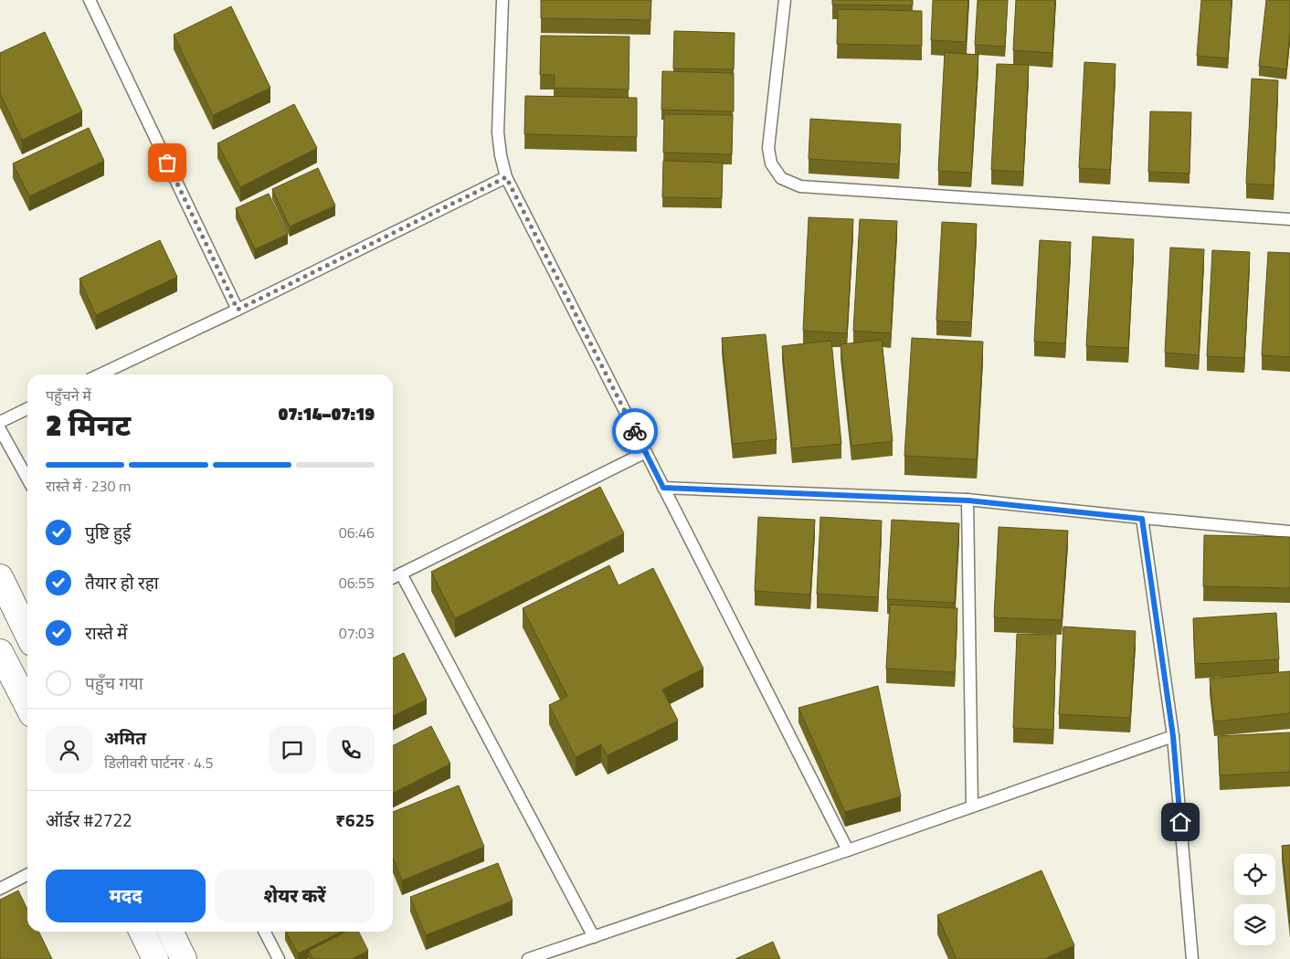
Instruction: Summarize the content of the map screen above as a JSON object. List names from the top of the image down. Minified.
{"page":{"heading":["2 मिनट","पहुँचने में","07:14–07:19"],"panel":["अमित","डिलीवरी पार्टनर · 4.5","ऑर्डर #2722","₹625"],"bar":"रास्ते में · 230 m","list":[["पुष्टि हुई","06:46"],["तैयार हो रहा","06:55"],["रास्ते में","07:03"],"पहुँच गया"],"buttons":["मदद","शेयर करें"]}}
